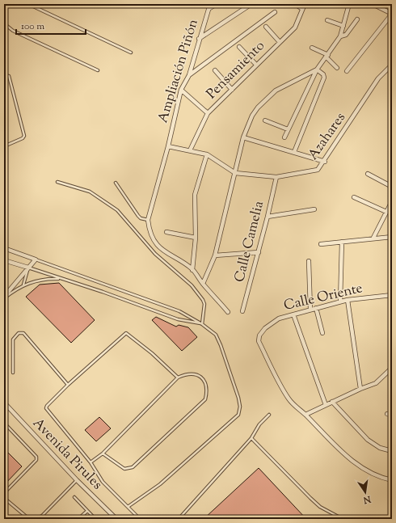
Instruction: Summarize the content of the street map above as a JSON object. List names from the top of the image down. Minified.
{"streets":{"street":["Pensamiento","Ampliación Piñón","Azahares","Calle Camelia","Calle Oriente","Avenida Pirules"]},"crossings":[["Azahares","Calle Camelia"]],"scale_bar":"100 m","north":"bottom"}
